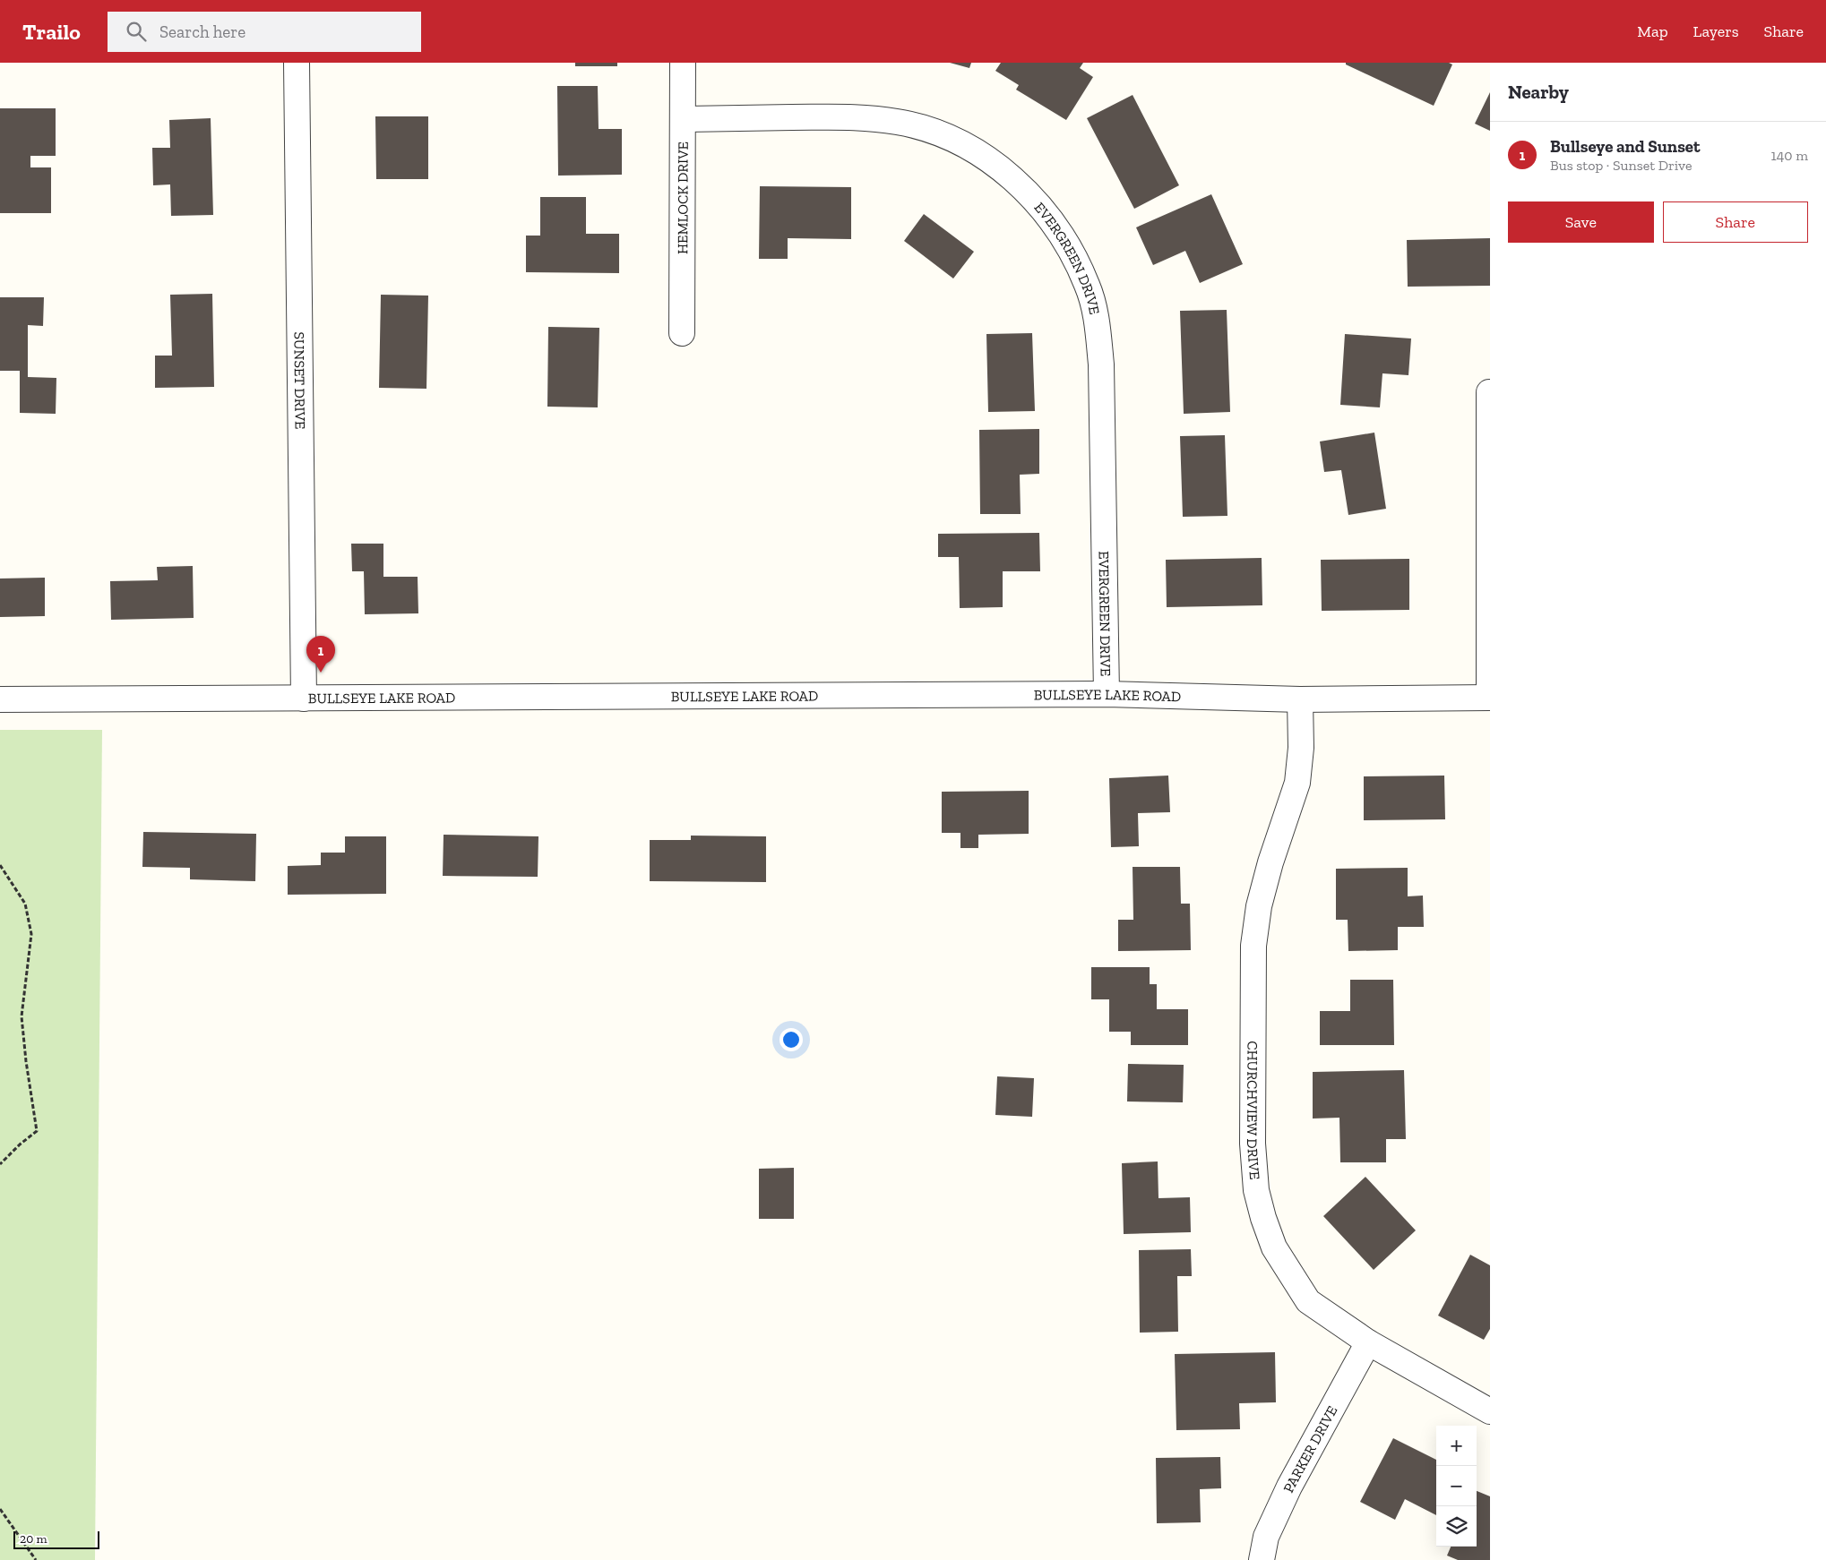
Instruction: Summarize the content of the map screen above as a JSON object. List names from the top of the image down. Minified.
{"streets":{"street":["HEMLOCK DRIVE","EVERGREEN DRIVE","SUNSET DRIVE","BULLSEYE LAKE ROAD","CHURCHVIEW DRIVE","PARKER DRIVE"]},"crossings":[["HEMLOCK DRIVE","EVERGREEN DRIVE"],["EVERGREEN DRIVE","BULLSEYE LAKE ROAD"],["SUNSET DRIVE","BULLSEYE LAKE ROAD"],["BULLSEYE LAKE ROAD","CHURCHVIEW DRIVE"],["CHURCHVIEW DRIVE","PARKER DRIVE"]],"scale_bar":"20 m","page":{"header":"Trailo","search":"Search here","nav":["Map","Layers","Share"],"heading":"Nearby","list":[{"mark":"1","name":"Bullseye and Sunset","note":"Bus stop · Sunset Drive","value":"140 m"}],"buttons":["Save","Share"],"pins":"1","map_buttons":["+","−"],"scale":"20 m"}}
